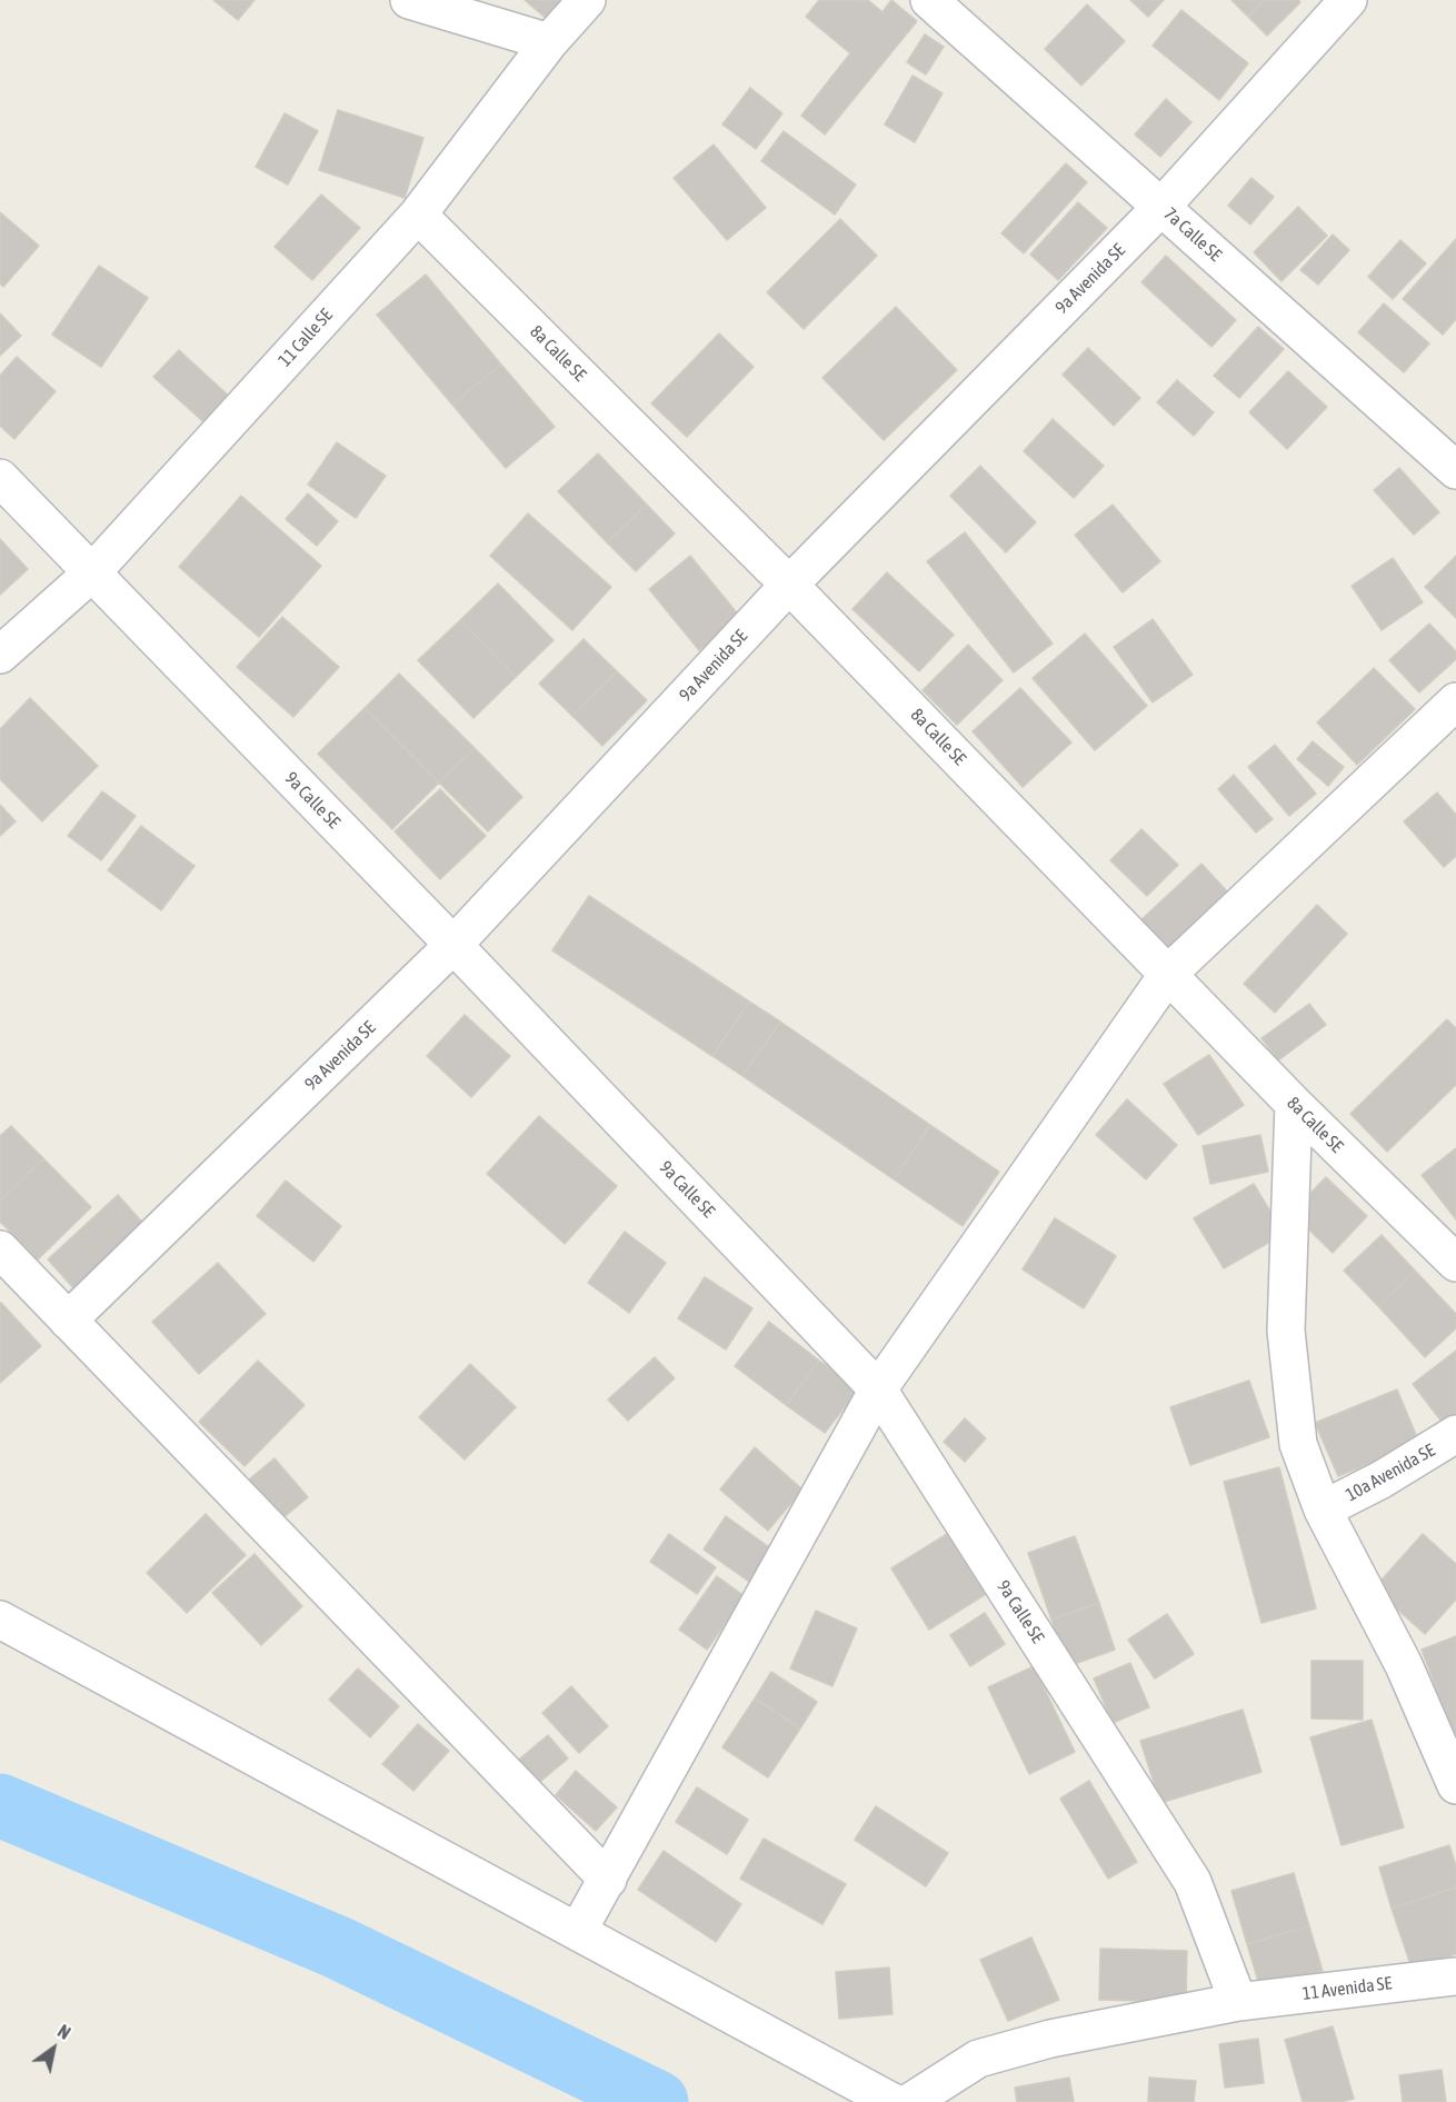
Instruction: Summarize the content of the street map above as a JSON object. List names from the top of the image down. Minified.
{"streets":{"street":["7a Calle SE","9a Avenida SE","11 Calle SE","8a Calle SE","9a Calle SE","10a Avenida SE","11 Avenida SE"]},"crossings":[["7a Calle SE","9a Avenida SE"],["9a Avenida SE","8a Calle SE"],["9a Avenida SE","9a Calle SE"],["11 Calle SE","8a Calle SE"],["11 Calle SE","9a Calle SE"],["9a Calle SE","11 Avenida SE"]],"north":"top right"}
